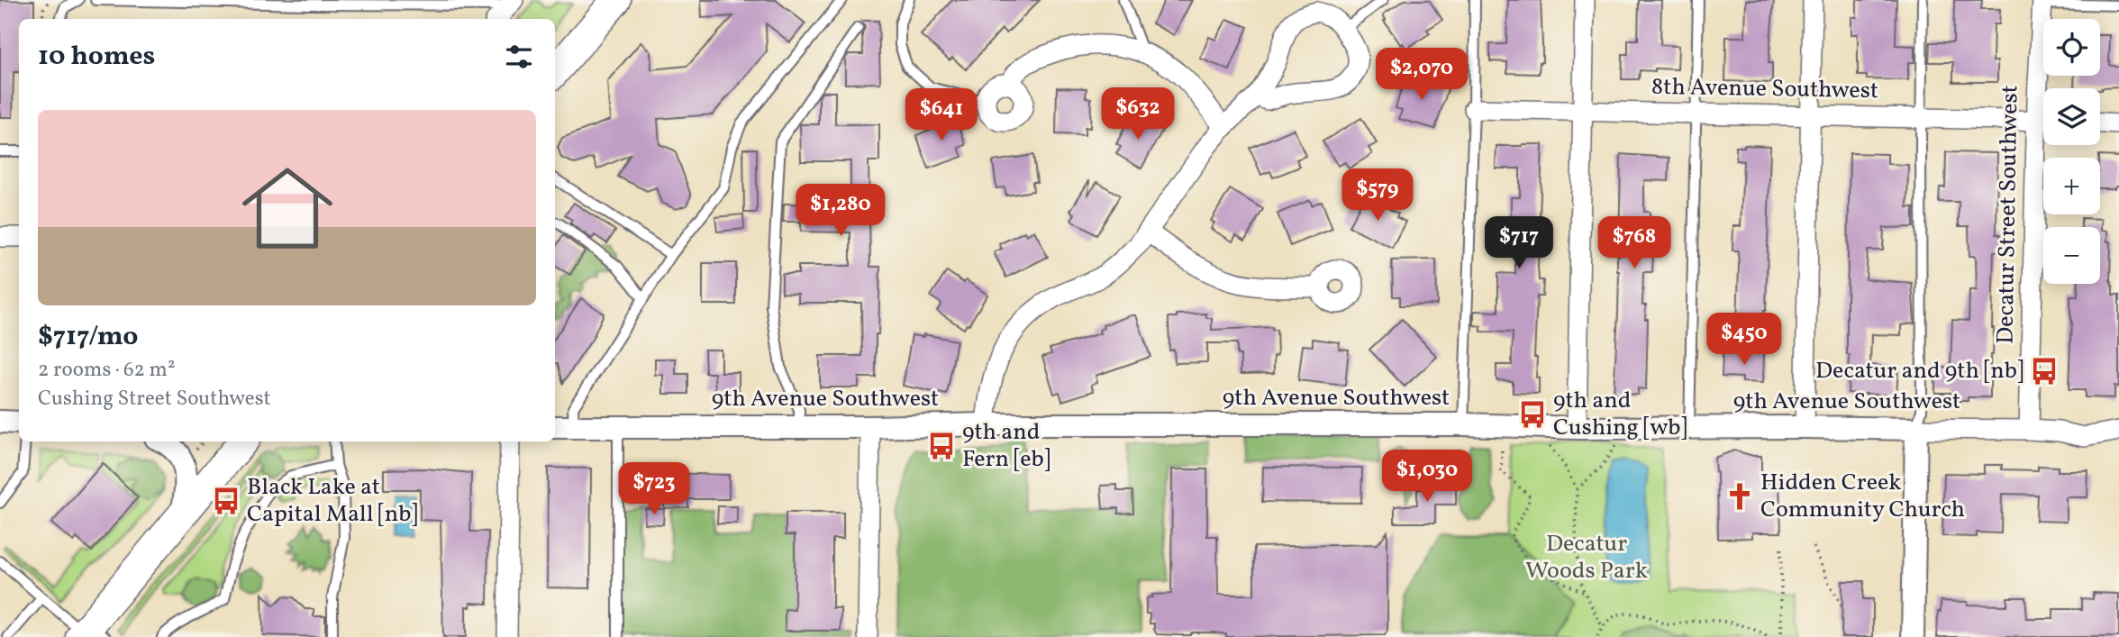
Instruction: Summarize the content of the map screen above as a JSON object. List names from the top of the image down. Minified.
{"streets":{"street":["8th Avenue Southwest","Decatur Street Southwest","9th Avenue Southwest"]},"crossings":[["Decatur Street Southwest","9th Avenue Southwest"]],"parks":["Decatur Woods Park"],"places":{"bus stop":["Decatur and 9th [nb]","9th and Cushing [wb]","9th and Fern [eb]","Black Lake at Capital Mall [nb]"],"church":["Hidden Creek Community Church"]},"page":{"map_buttons":["+","−"],"heading":"10 homes","price":["$2,070","$632","$641","$579","$1,280","$717","$768","$450","$1,030","$723"],"list":[{"name":"$717/mo","note":"2 rooms · 62 m² · Cushing Street Southwest"}]}}
